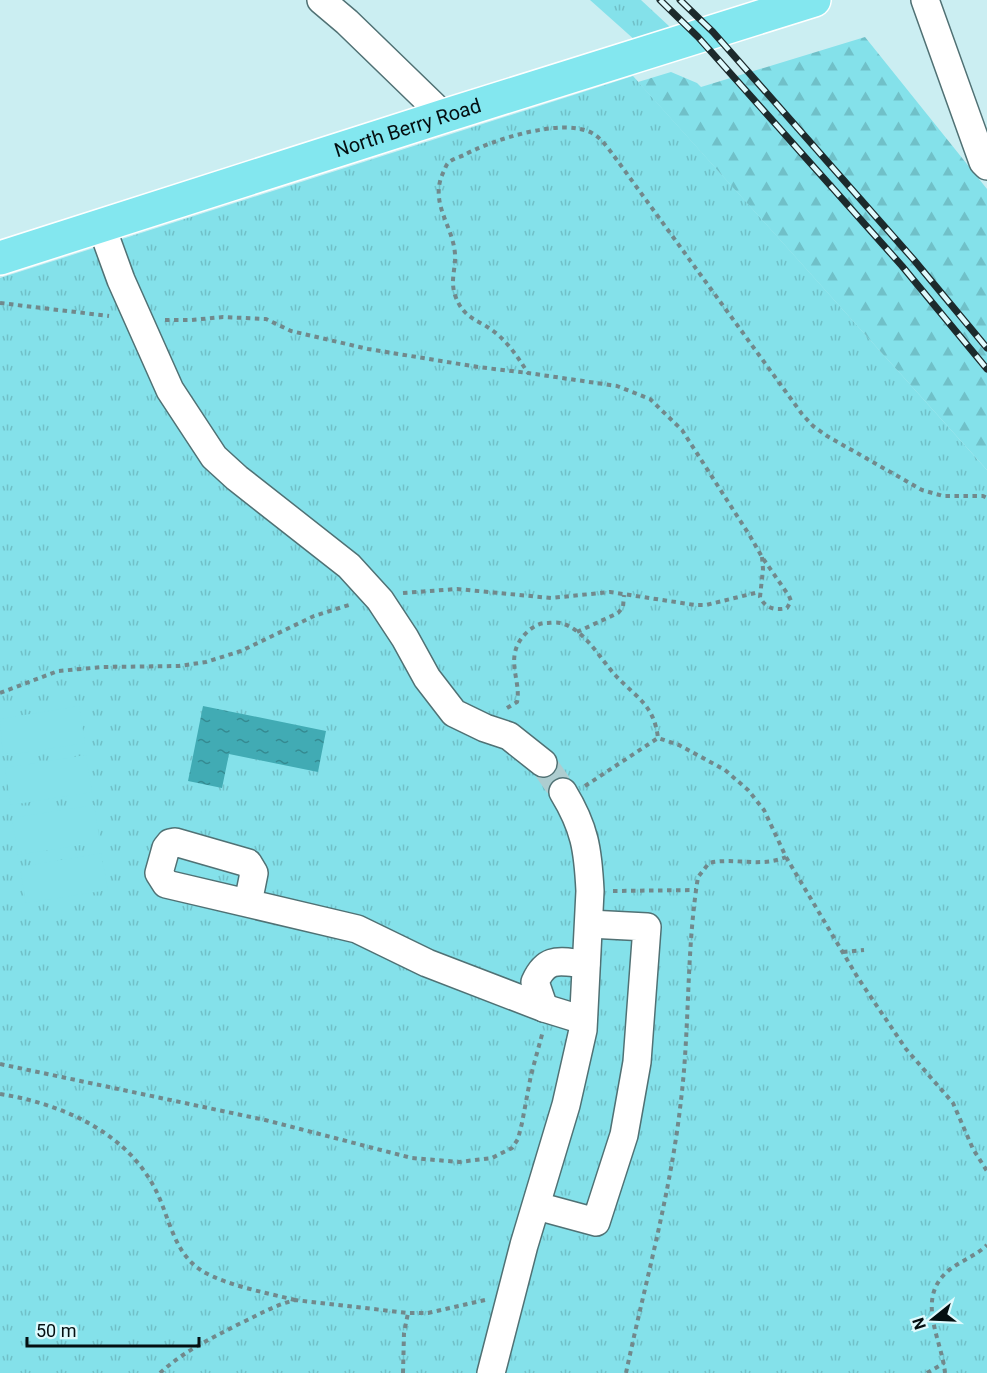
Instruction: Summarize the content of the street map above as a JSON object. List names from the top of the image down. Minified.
{"streets":{"main road":["North Berry Road"]},"scale_bar":"50 m","north":"left"}
